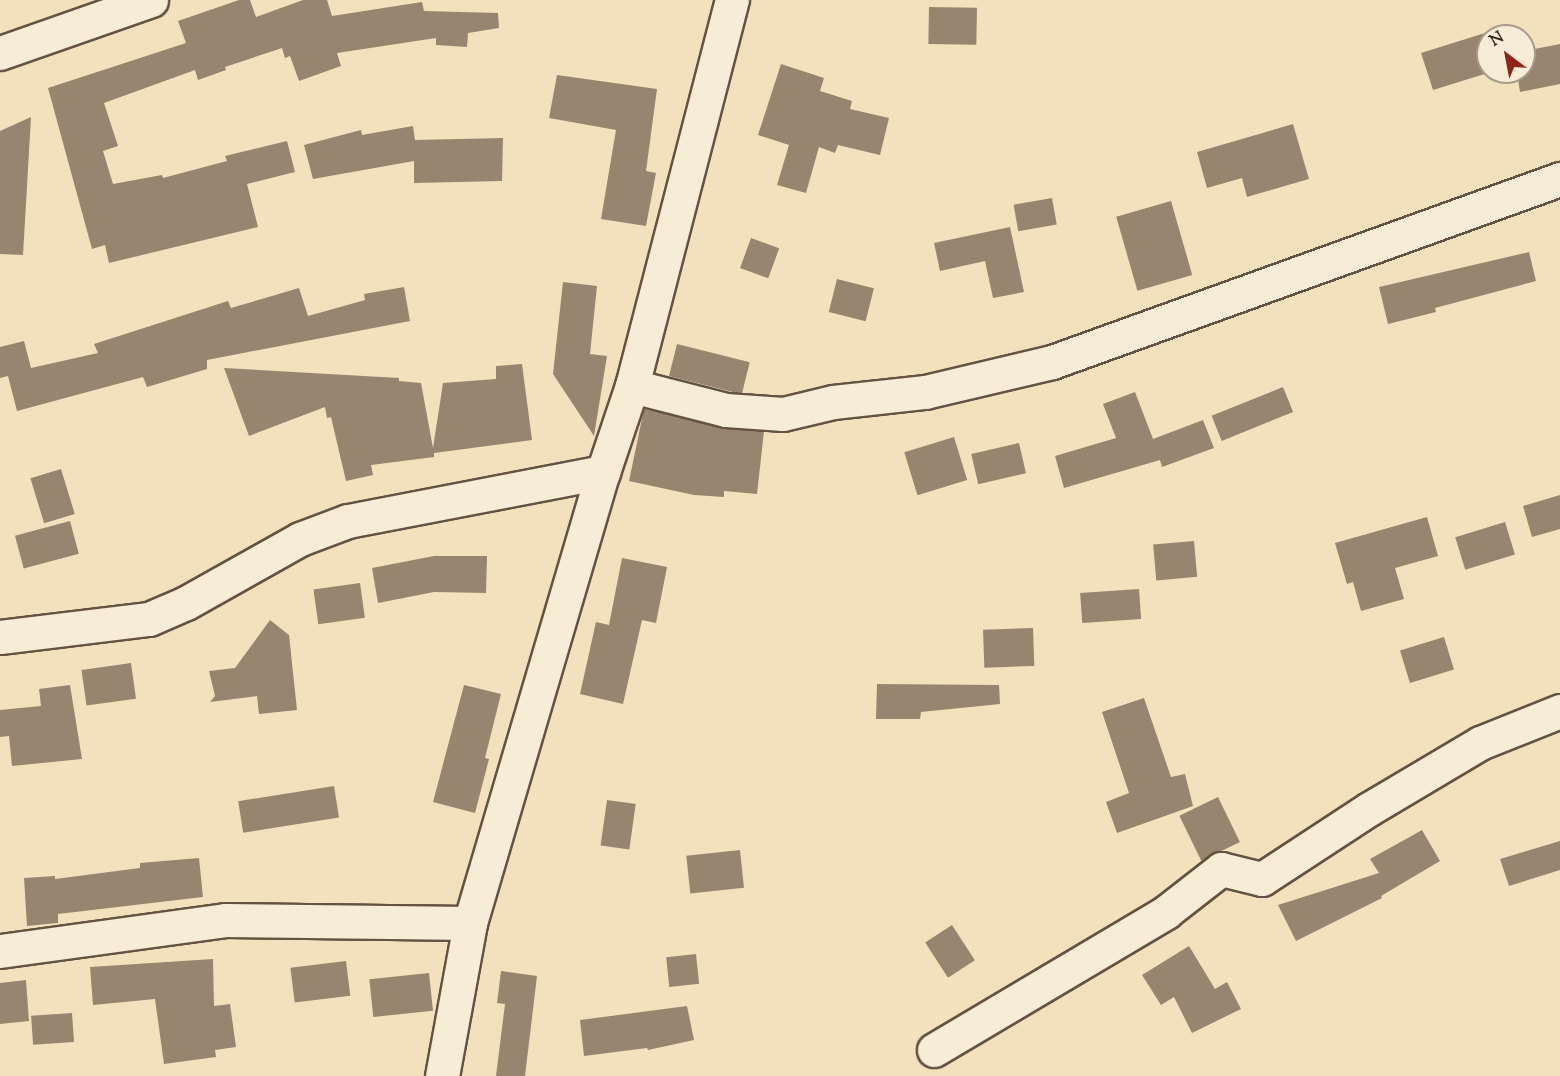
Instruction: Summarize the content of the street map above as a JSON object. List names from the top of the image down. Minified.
{"north":"top left"}
